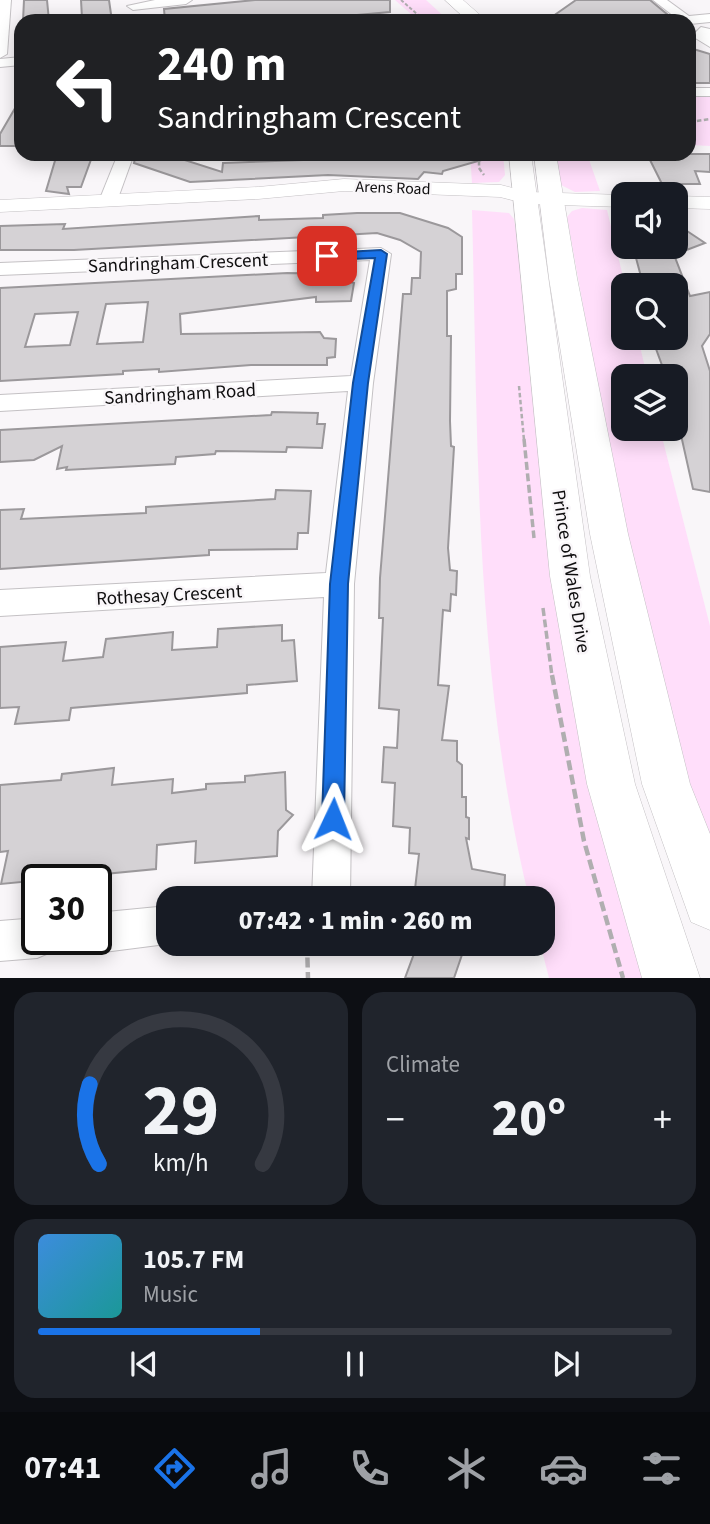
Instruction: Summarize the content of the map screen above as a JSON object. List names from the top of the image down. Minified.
{"streets":{"main road":["Prince of Wales Drive"],"street":["Arens Road","Sandringham Crescent","Sandringham Road","Rothesay Crescent"]},"crossings":[["Arens Road","Prince of Wales Drive"],["Sandringham Crescent","Sandringham Road"],["Sandringham Crescent","Rothesay Crescent"]],"page":{"turn":["240 m","Sandringham Crescent"],"limit":"30","trip":"07:42 · 1 min · 260 m","tile":"Climate","heat":["−","20°","+"],"song":["105.7 FM","Music"],"tabs":"07:41","gauge":["29","km/h"]}}
